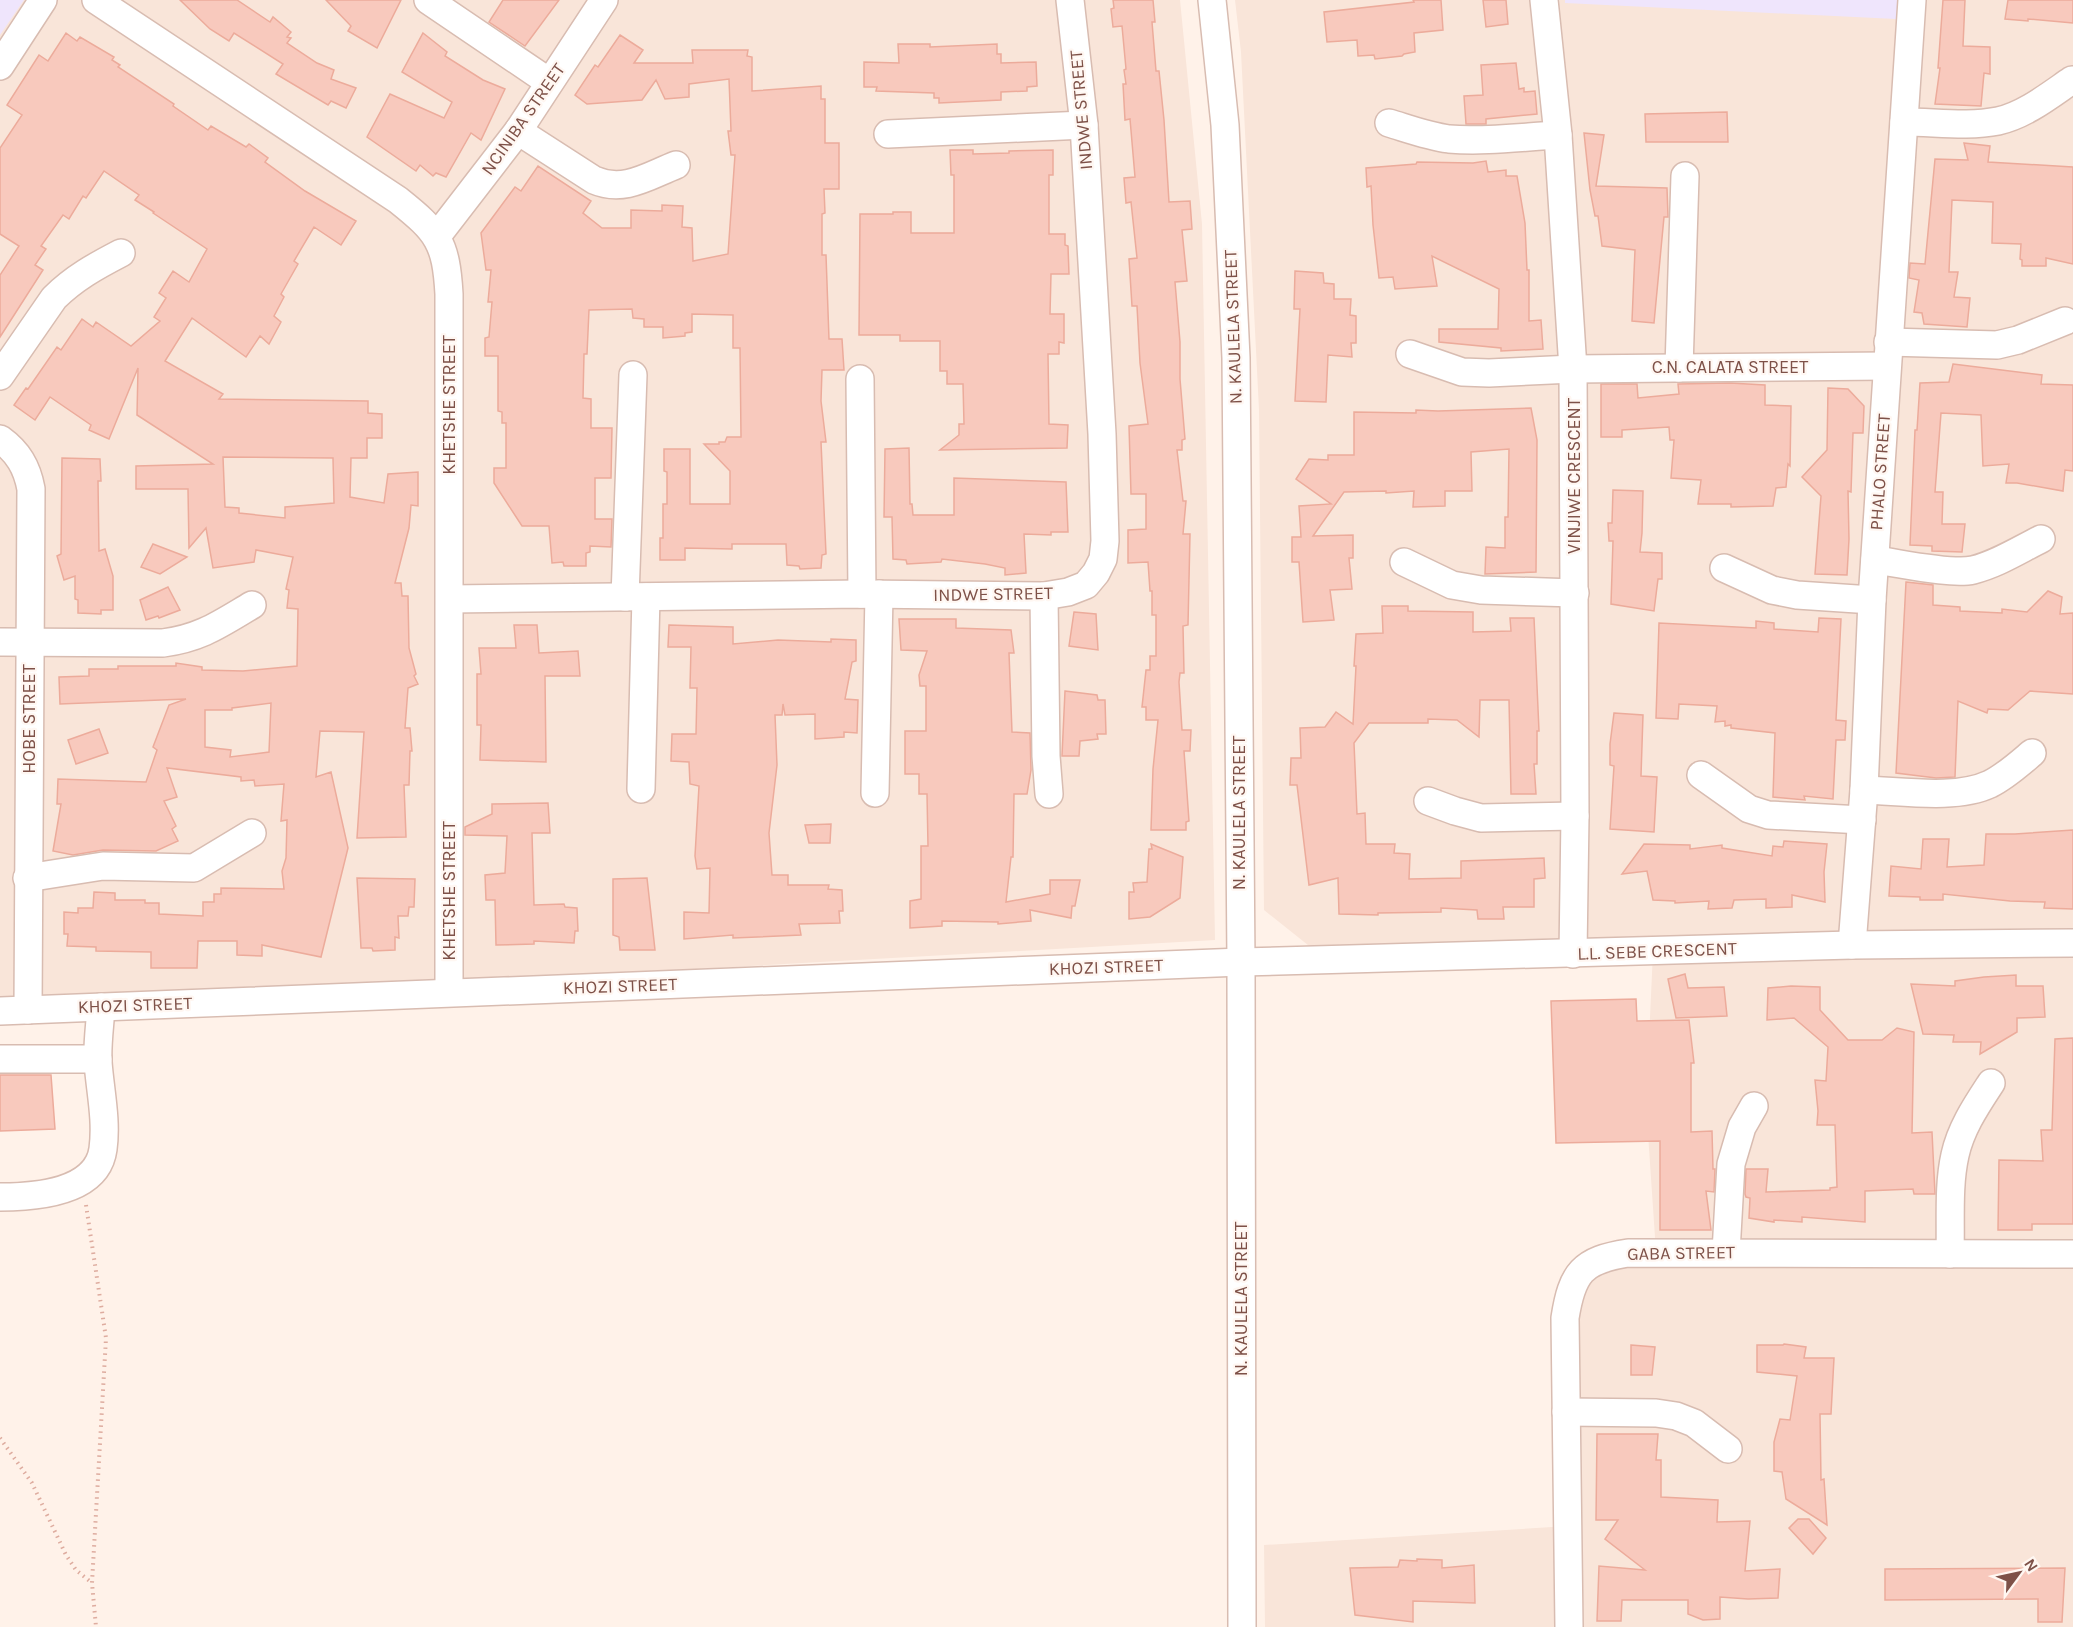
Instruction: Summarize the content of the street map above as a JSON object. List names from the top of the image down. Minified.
{"streets":{"street":["INDWE STREET","NCINIBA STREET","N. KAULELA STREET","C.N. CALATA STREET","KHETSHE STREET","PHALO STREET","VINJIWE CRESCENT","HOBE STREET","L.L. SEBE CRESCENT","KHOZI STREET","GABA STREET"]},"crossings":[["INDWE STREET","KHETSHE STREET"],["NCINIBA STREET","KHETSHE STREET"],["N. KAULELA STREET","L.L. SEBE CRESCENT"],["N. KAULELA STREET","KHOZI STREET"],["C.N. CALATA STREET","PHALO STREET"],["C.N. CALATA STREET","VINJIWE CRESCENT"],["KHETSHE STREET","KHOZI STREET"],["PHALO STREET","L.L. SEBE CRESCENT"],["VINJIWE CRESCENT","L.L. SEBE CRESCENT"],["HOBE STREET","KHOZI STREET"],["L.L. SEBE CRESCENT","KHOZI STREET"]],"north":"top right"}
